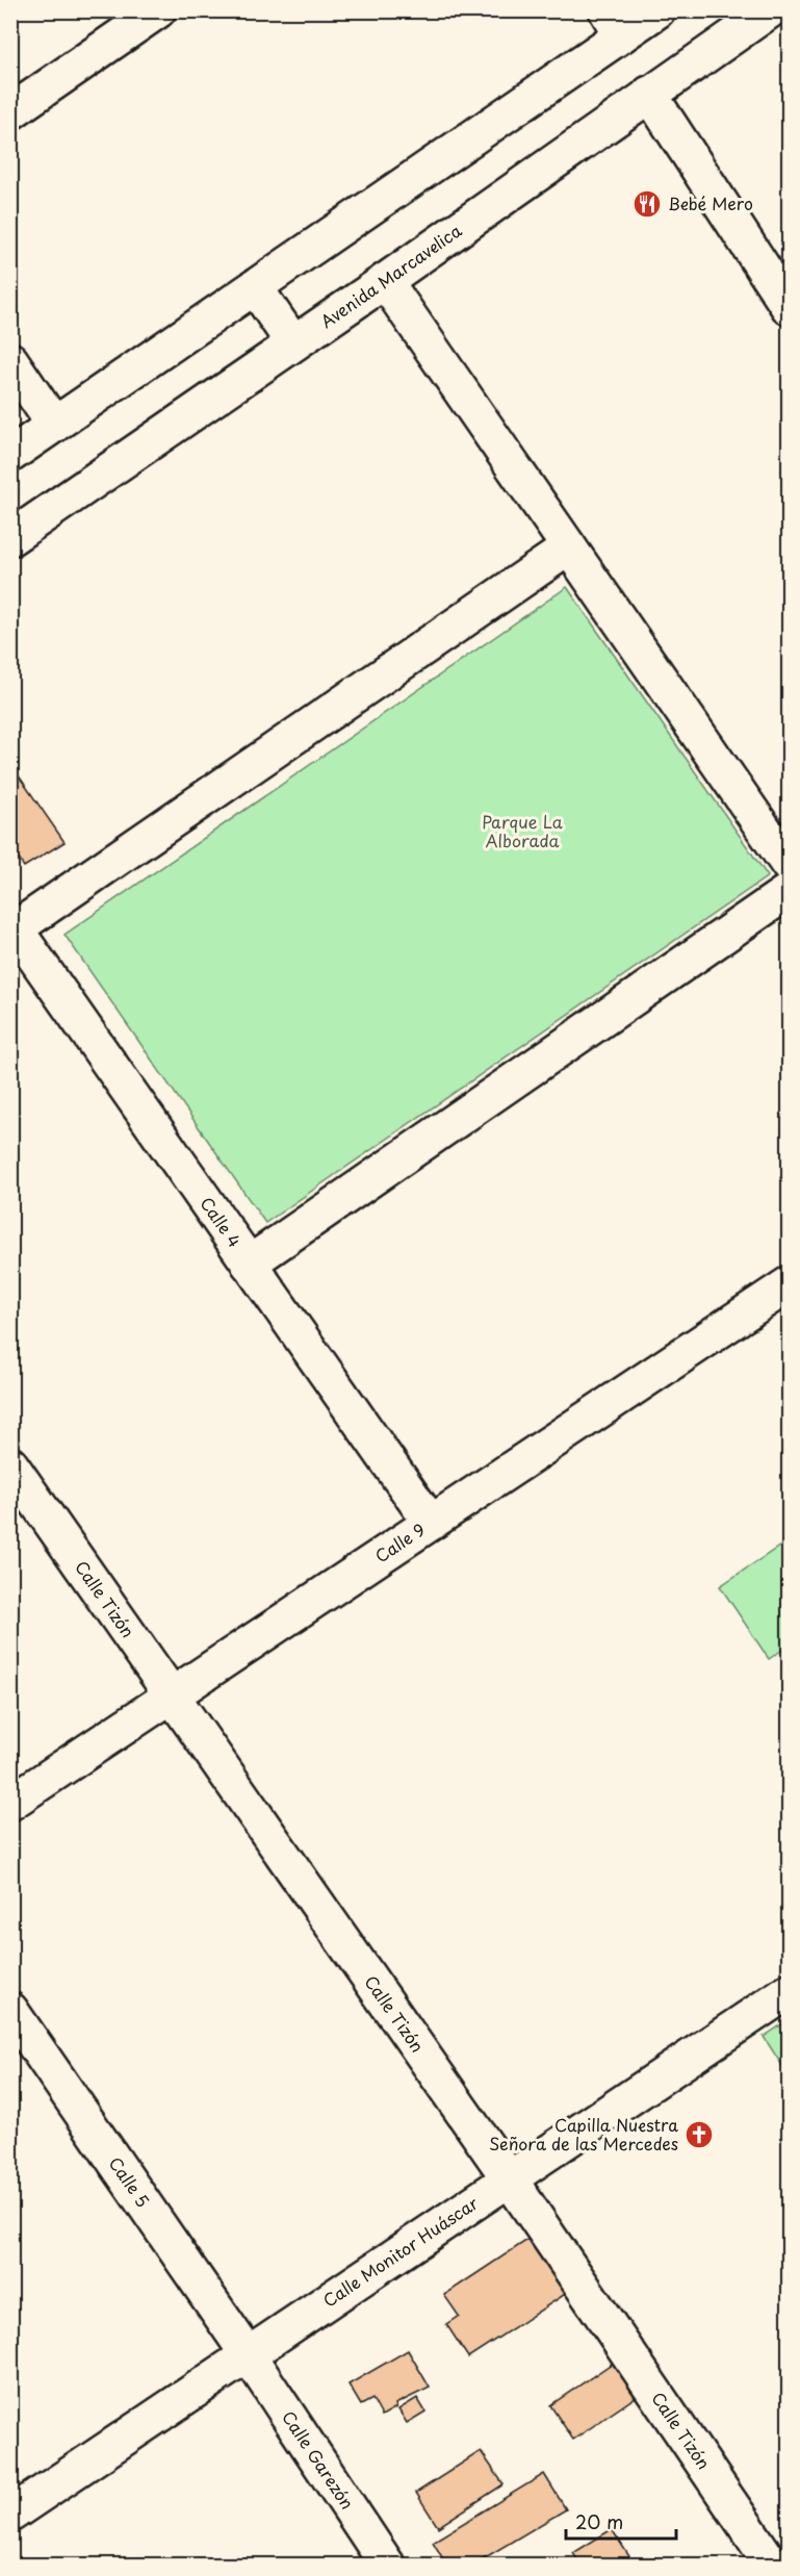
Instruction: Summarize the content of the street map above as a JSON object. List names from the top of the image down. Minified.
{"streets":{"street":["Avenida Marcavelica","Calle 4","Calle 9","Calle Tizón","Calle 5","Calle Monitor Huáscar","Calle Garezón"]},"crossings":[["Calle 4","Calle 9"],["Calle 9","Calle Tizón"],["Calle Tizón","Calle Monitor Huáscar"],["Calle 5","Calle Monitor Huáscar"],["Calle 5","Calle Garezón"],["Calle Monitor Huáscar","Calle Garezón"]],"parks":["Parque La Alborada"],"places":{"restaurant":["Bebé Mero"],"church":["Capilla Nuestra Señora de las Mercedes"]},"scale_bar":"20 m"}
